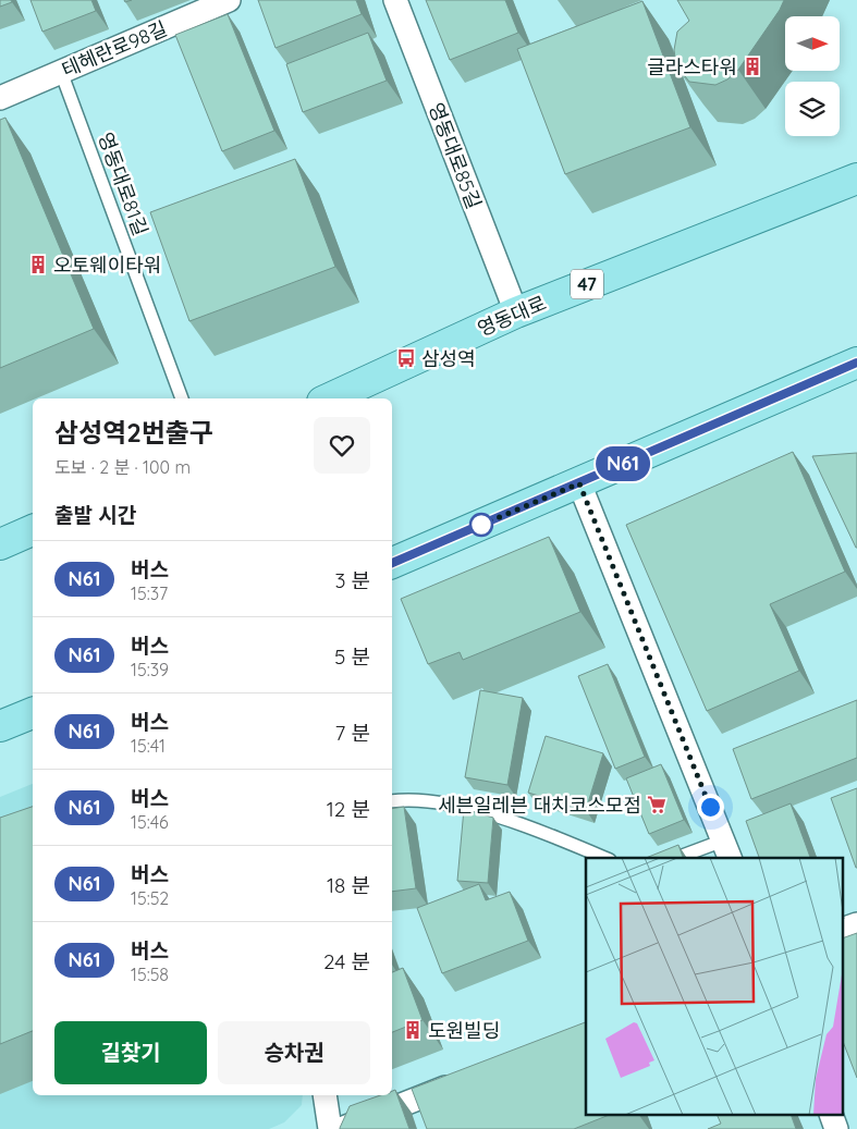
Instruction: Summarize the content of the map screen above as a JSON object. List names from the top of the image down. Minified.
{"streets":{"main road":["47","영동대로"],"street":["테헤란로98길","영동대로85길"],"lane":["영동대로81길"]},"crossings":[["테헤란로98길","영동대로81길"],["영동대로85길","영동대로"]],"places":{"building":["글라스타워","오토웨이타워","도원빌딩"],"bus stop":["삼성역"],"supermarket":["세븐일레븐 대치코스모점"]},"lines":["bus line N61"],"north":"right","page":{"on_map":"N61","heading":[["삼성역2번출구","도보 · 2 분 · 100 m"],"출발 시간"],"list":[{"mark":"N61","name":"버스","note":"15:37","value":"3 분"},{"mark":"N61","name":"버스","note":"15:39","value":"5 분"},{"mark":"N61","name":"버스","note":"15:41","value":"7 분"},{"mark":"N61","name":"버스","note":"15:46","value":"12 분"},{"mark":"N61","name":"버스","note":"15:52","value":"18 분"},{"mark":"N61","name":"버스","note":"15:58","value":"24 분"}],"buttons":["길찾기","승차권"]}}
